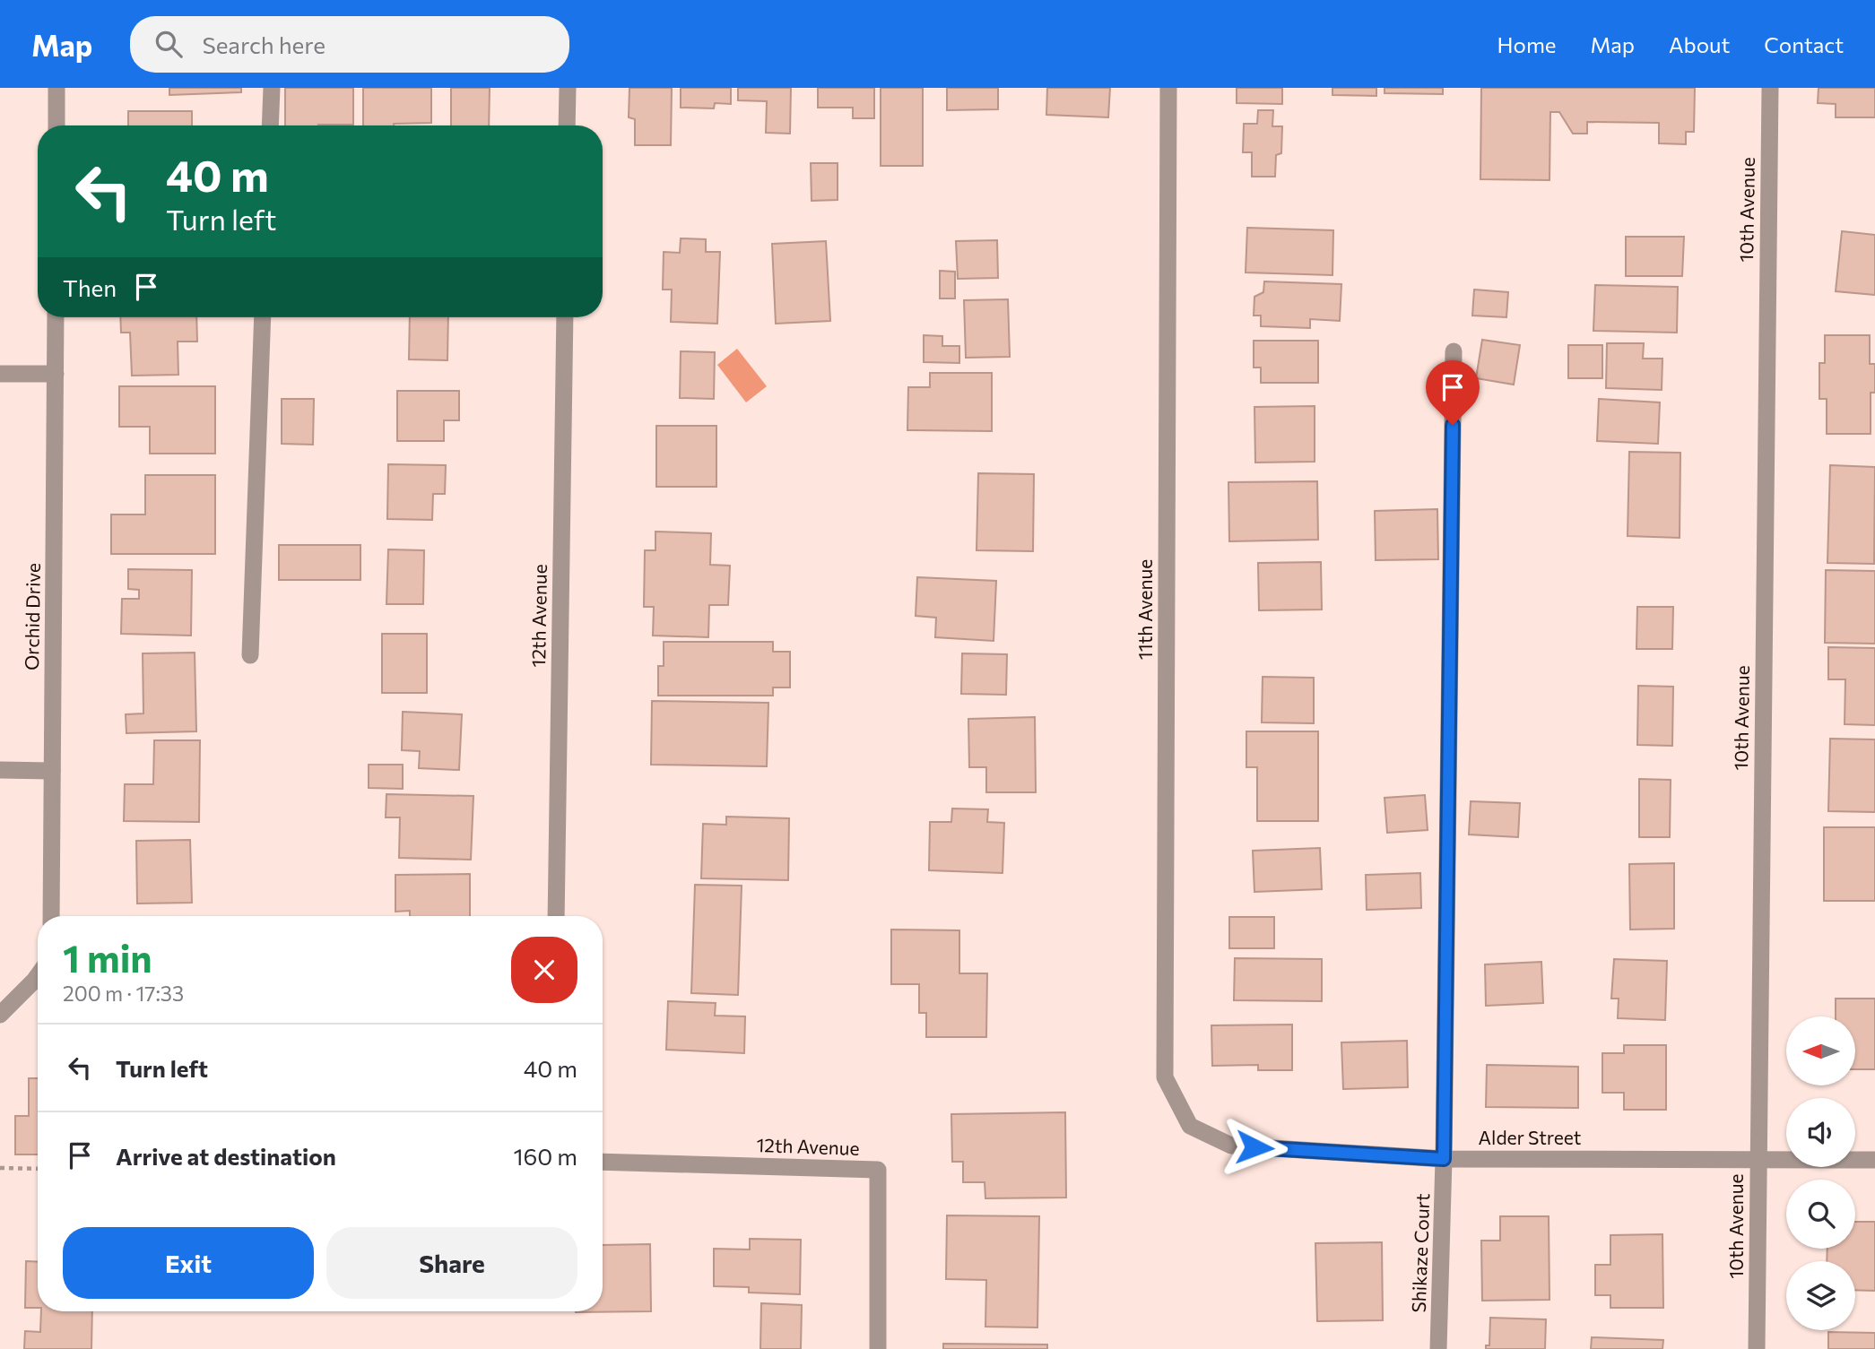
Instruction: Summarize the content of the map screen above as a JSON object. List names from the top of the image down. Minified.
{"streets":{"street":["10th Avenue","11th Avenue","12th Avenue","Orchid Drive","Alder Street","Shikaze Court"]},"crossings":[["10th Avenue","Alder Street"],["11th Avenue","Alder Street"],["Alder Street","Shikaze Court"]],"north":"left","page":{"header":"Map","search":"Search here","nav":["Home","Map","About","Contact"],"turn":["40 m","Turn left"],"then":"Then","heading":["1 min","200 m · 17:33"],"list":[{"name":"Turn left","value":"40 m"},{"name":"Arrive at destination","value":"160 m"}],"buttons":["Exit","Share"]}}
